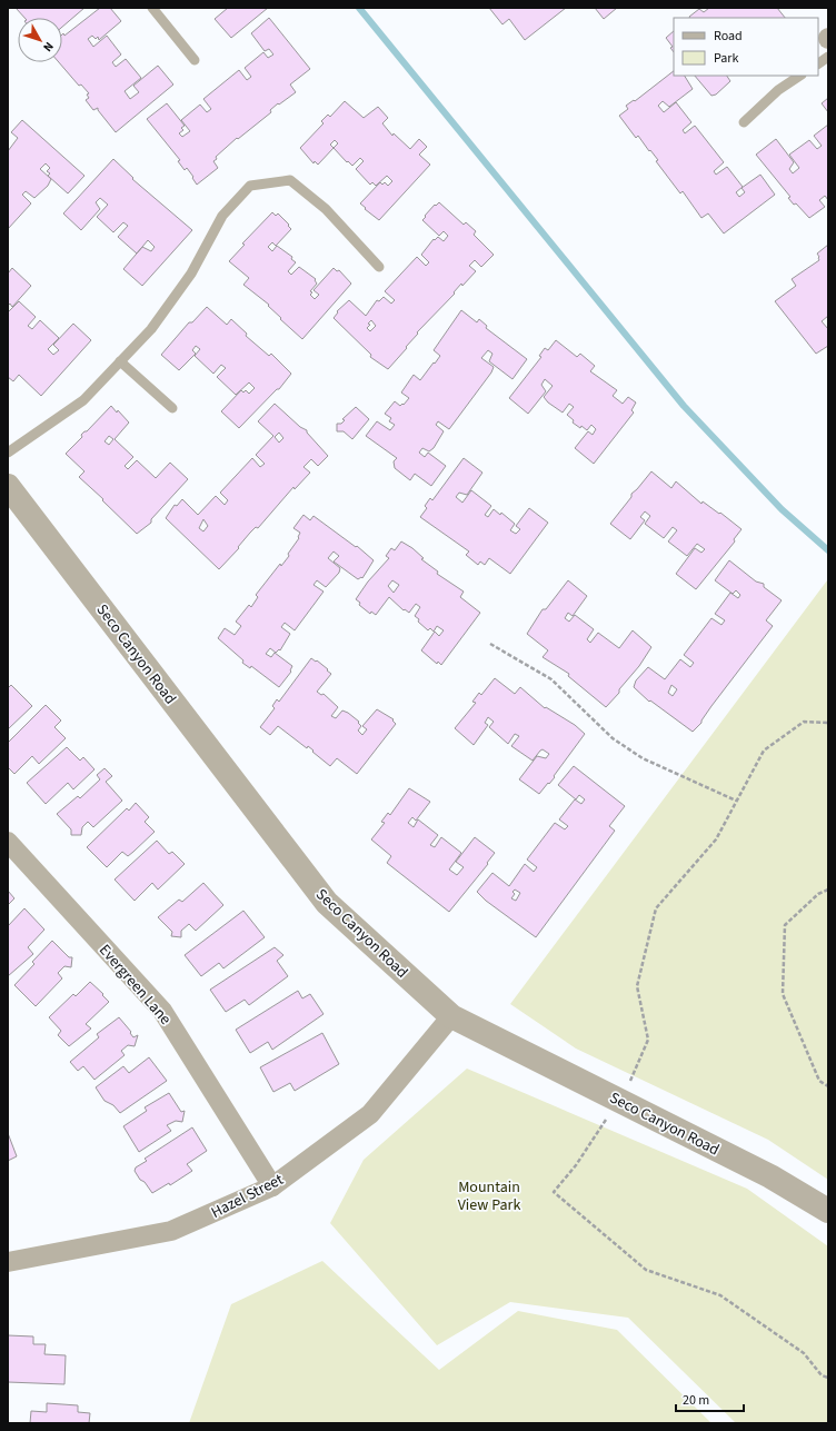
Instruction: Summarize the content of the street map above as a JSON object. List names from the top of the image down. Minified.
{"streets":{"street":["Seco Canyon Road","Evergreen Lane","Hazel Street"]},"crossings":[["Seco Canyon Road","Hazel Street"],["Evergreen Lane","Hazel Street"]],"parks":["Mountain View Park"],"legend":["Road","Park"],"scale_bar":"20 m","north":"bottom right"}
